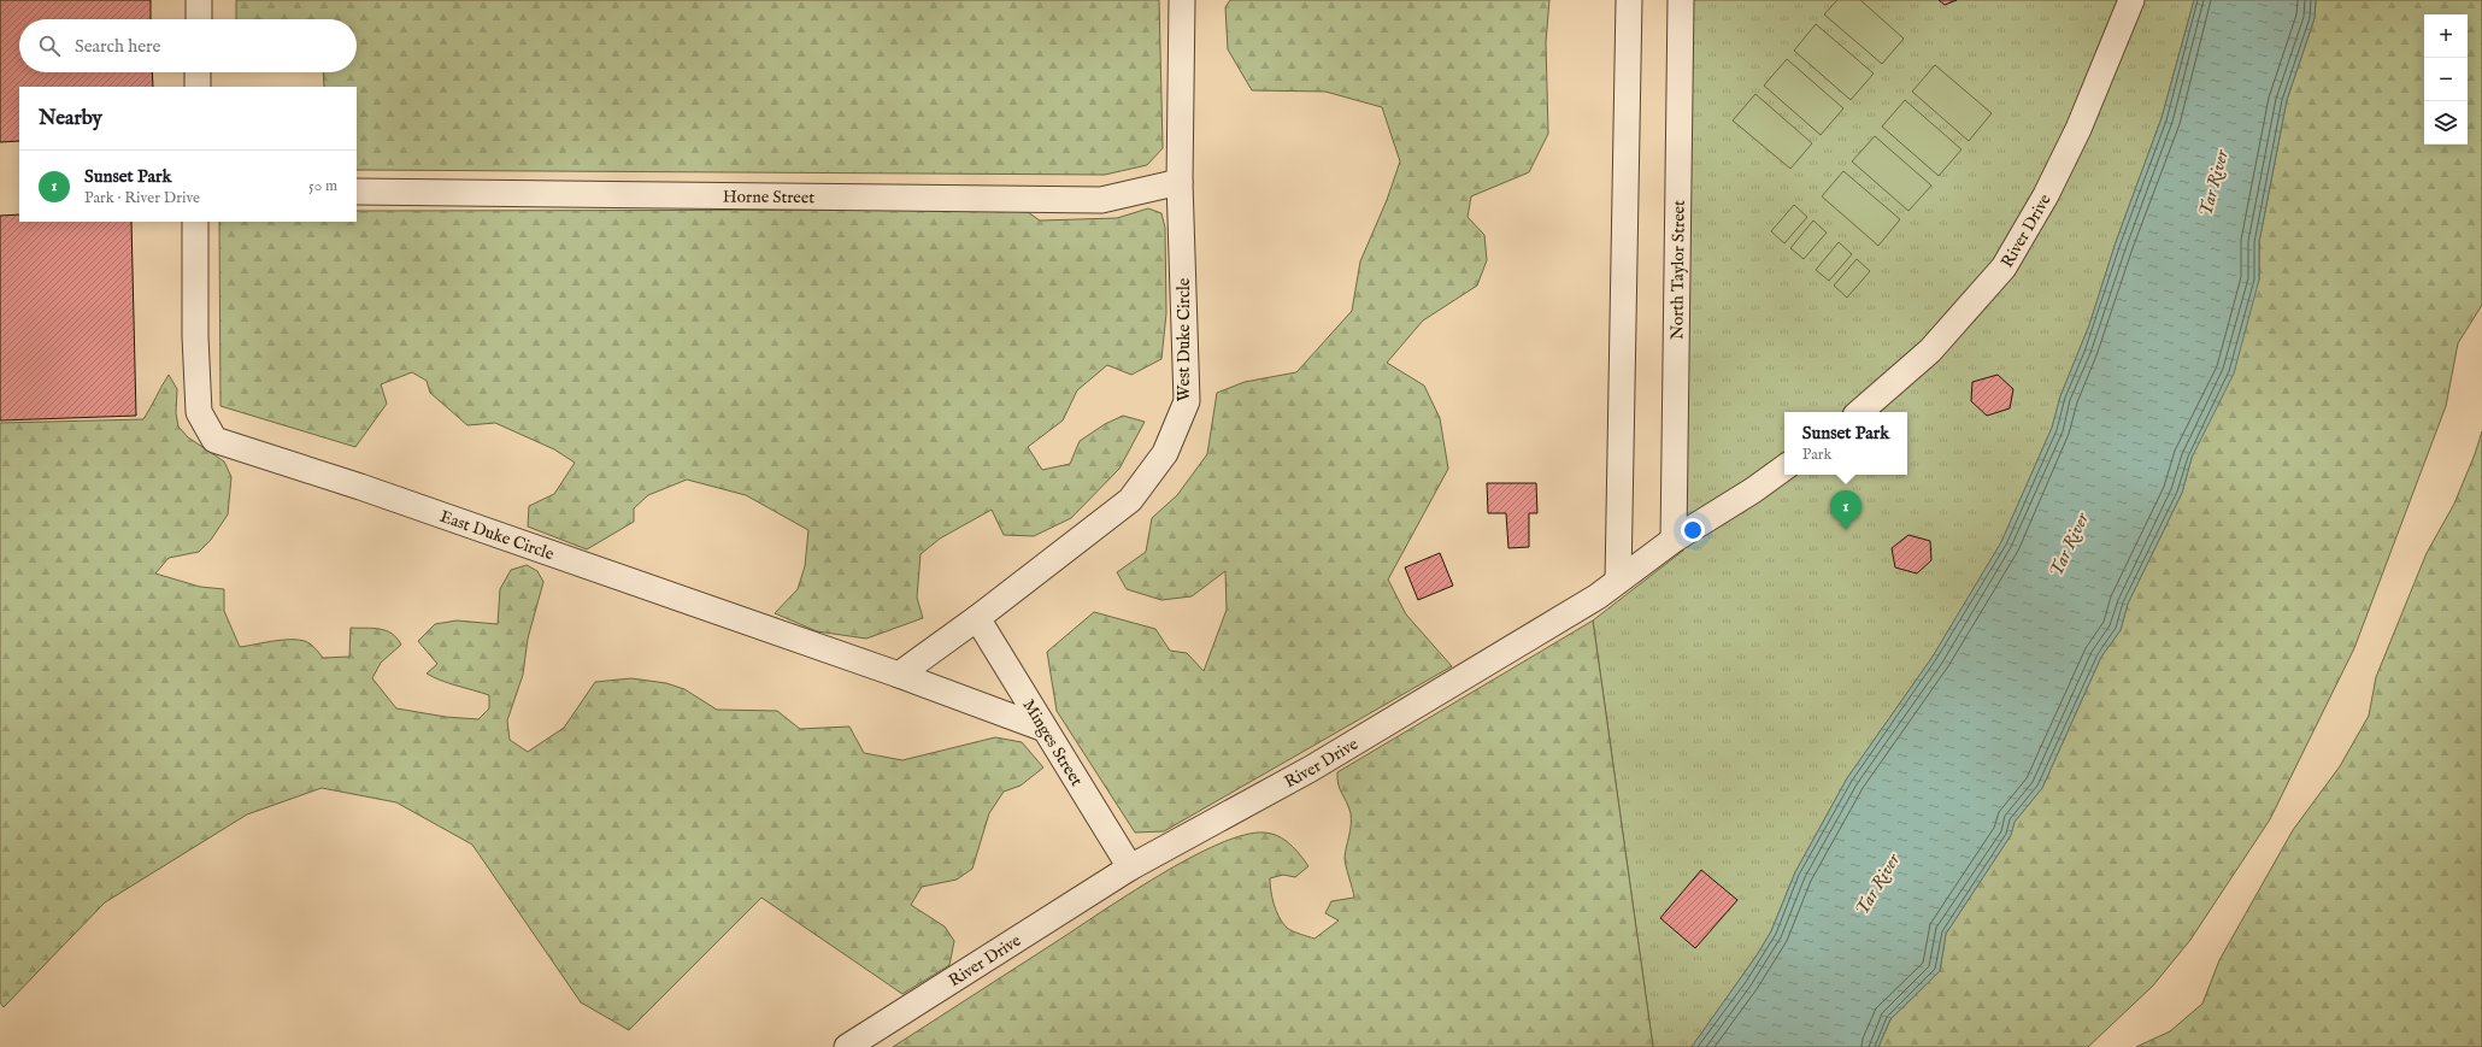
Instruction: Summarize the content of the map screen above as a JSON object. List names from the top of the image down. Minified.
{"streets":{"street":["Horne Street","River Drive","North Taylor Street","West Duke Circle","East Duke Circle","Minges Street"]},"crossings":[["Horne Street","West Duke Circle"],["River Drive","North Taylor Street"],["River Drive","Minges Street"],["West Duke Circle","Minges Street"],["East Duke Circle","Minges Street"]],"water":["Tar River"],"page":{"map_buttons":["+","−"],"search":"Search here","heading":"Nearby","list":[{"mark":"1","name":"Sunset Park","note":"Park · River Drive","value":"50 m"}],"popup":["Sunset Park","Park"],"pins":"1"}}
